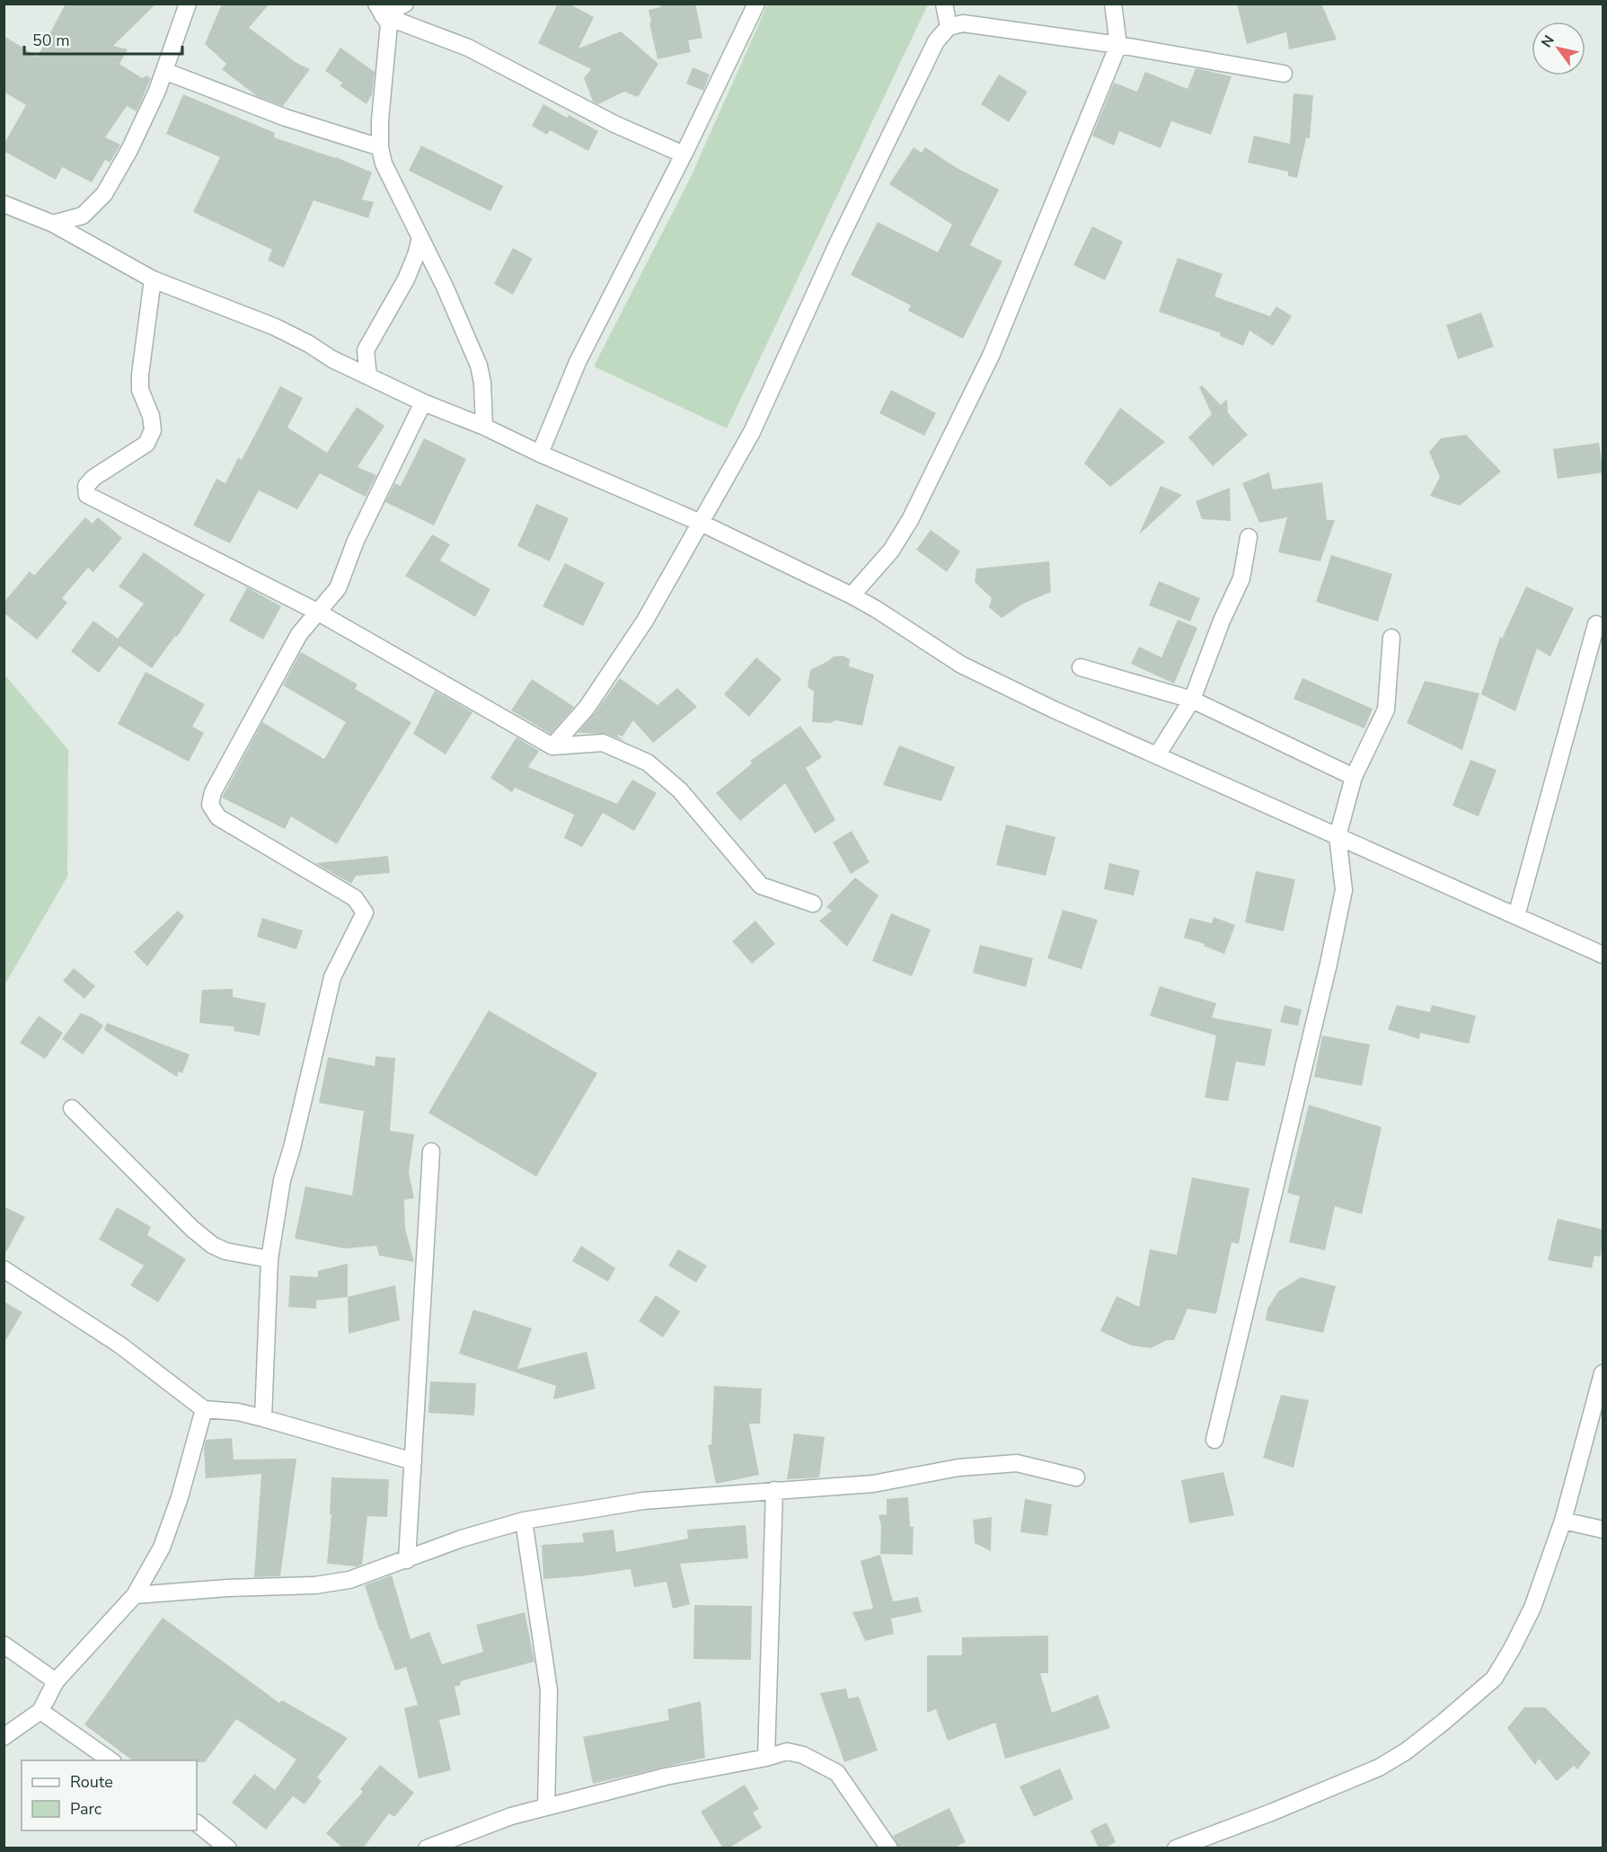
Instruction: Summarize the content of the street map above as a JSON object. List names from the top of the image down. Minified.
{"legend":["Route","Parc"],"scale_bar":"50 m","north":"top left"}
